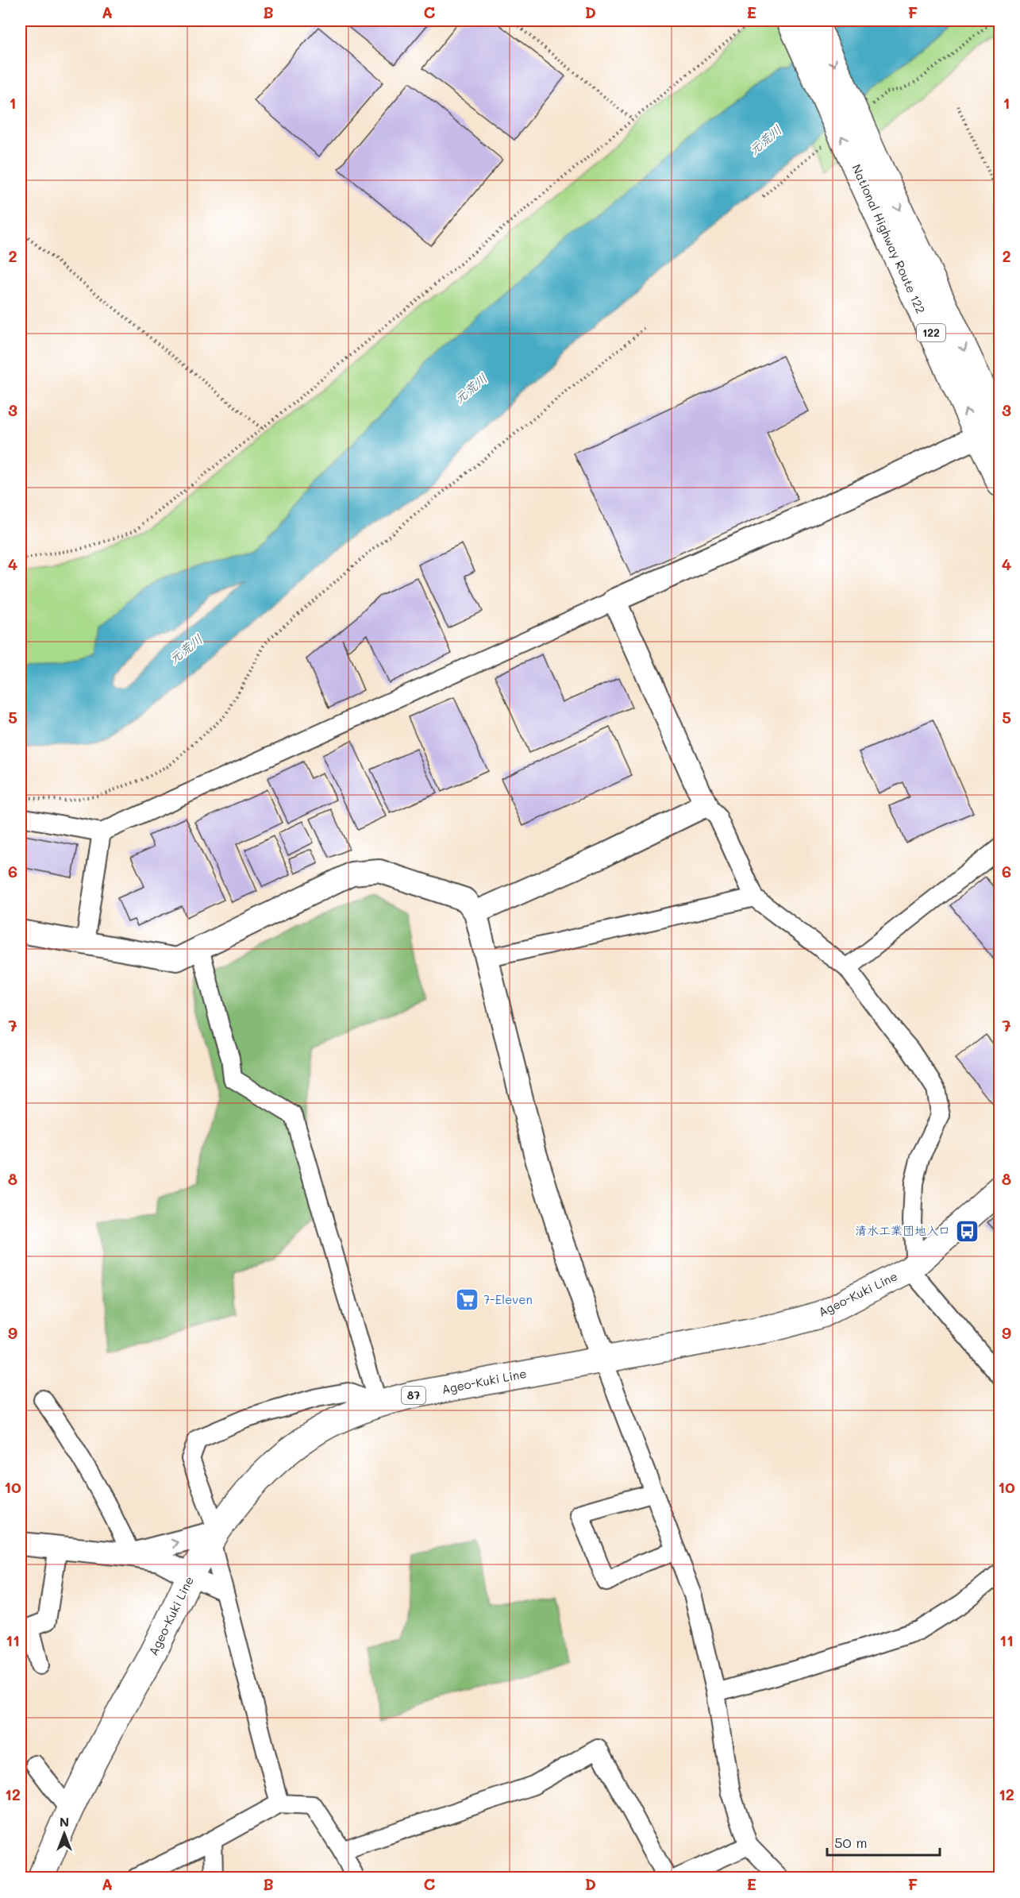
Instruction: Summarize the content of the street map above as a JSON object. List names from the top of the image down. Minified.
{"streets":{"main road":["National Highway Route 122","122","Ageo-Kuki Line","87"]},"water":["元荒川"],"places":{"bus stop":["清水工業団地入口"],"supermarket":["7-Eleven"]},"scale_bar":"50 m","north":"top","grid":{"columns":["A","B","C","D","E","F"],"rows":["1","2","3","4","5","6","7","8","9","10","11","12"]}}
